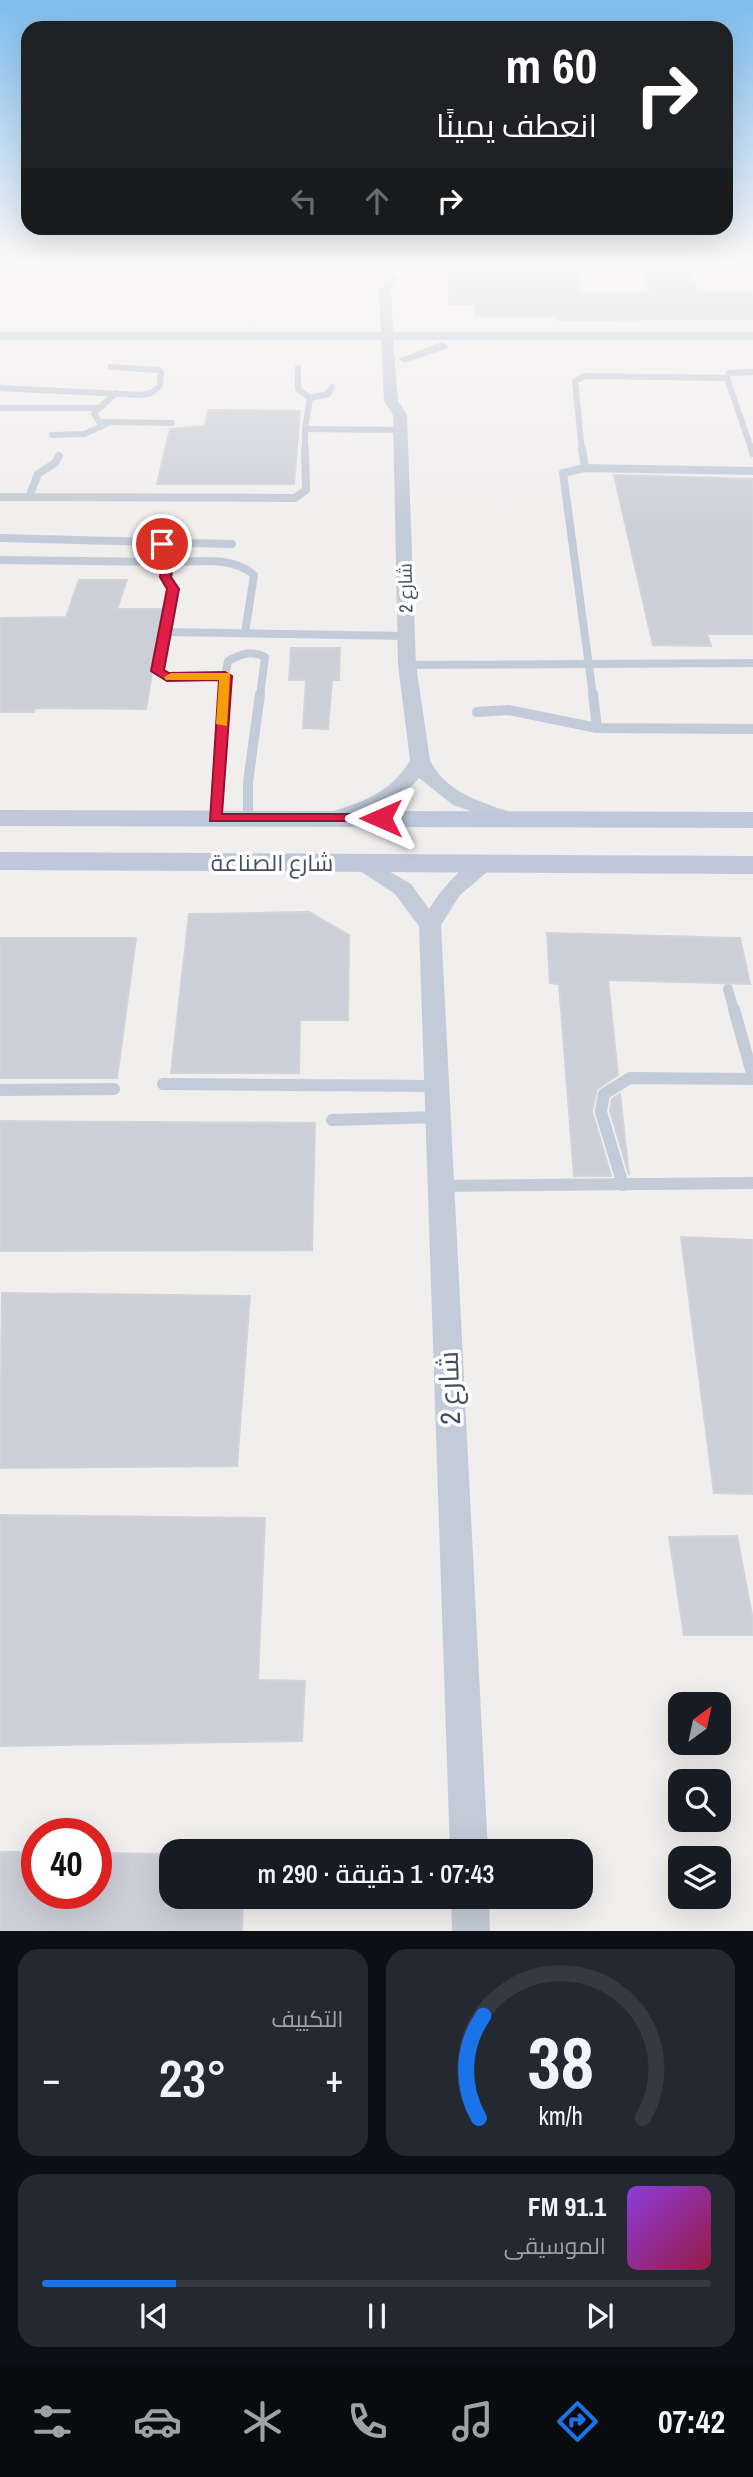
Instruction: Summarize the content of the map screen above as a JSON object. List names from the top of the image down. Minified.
{"streets":{"street":["شارع 2","شارع الصناعة"]},"north":"top right","page":{"turn":["60 m","انعطف يمينًا"],"limit":"40","trip":"07:43 · 1 دقيقة · 290 m","tile":"التكييف","heat":["−","23°","+"],"song":["91.1 FM","الموسيقى"],"tabs":"07:42","gauge":["38","km/h"]}}
